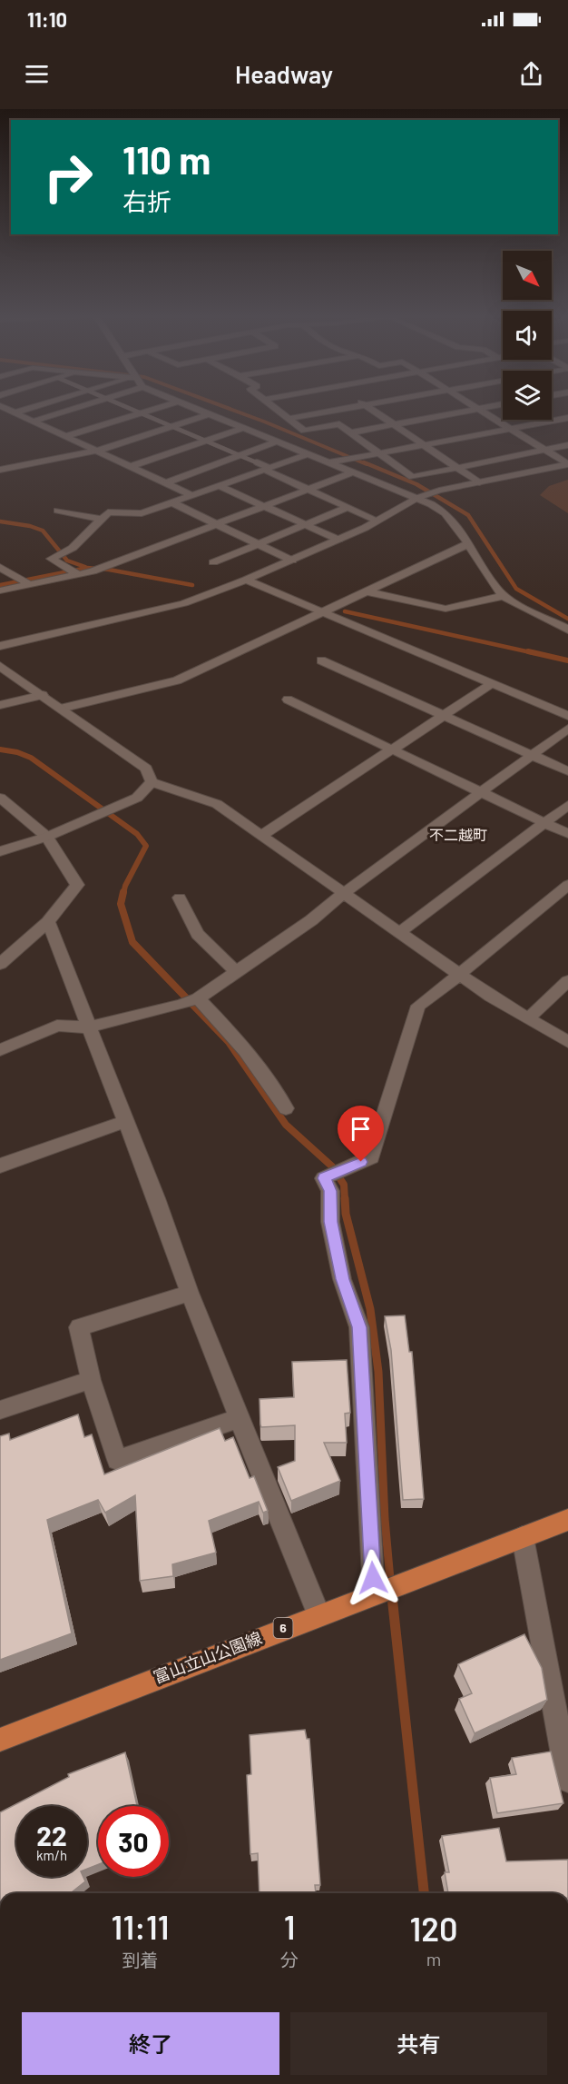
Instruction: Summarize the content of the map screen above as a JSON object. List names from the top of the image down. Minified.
{"streets":{"main road":["6","富山立山公園線"]},"districts":["不二越町"],"north":"bottom right","page":{"status":"11:10","header":"Headway","turn":["110 m","右折"],"speed":"22 km/h","limit":"30","eta":["11:11","到着","1","分","120","m"],"buttons":["終了","共有"]}}
